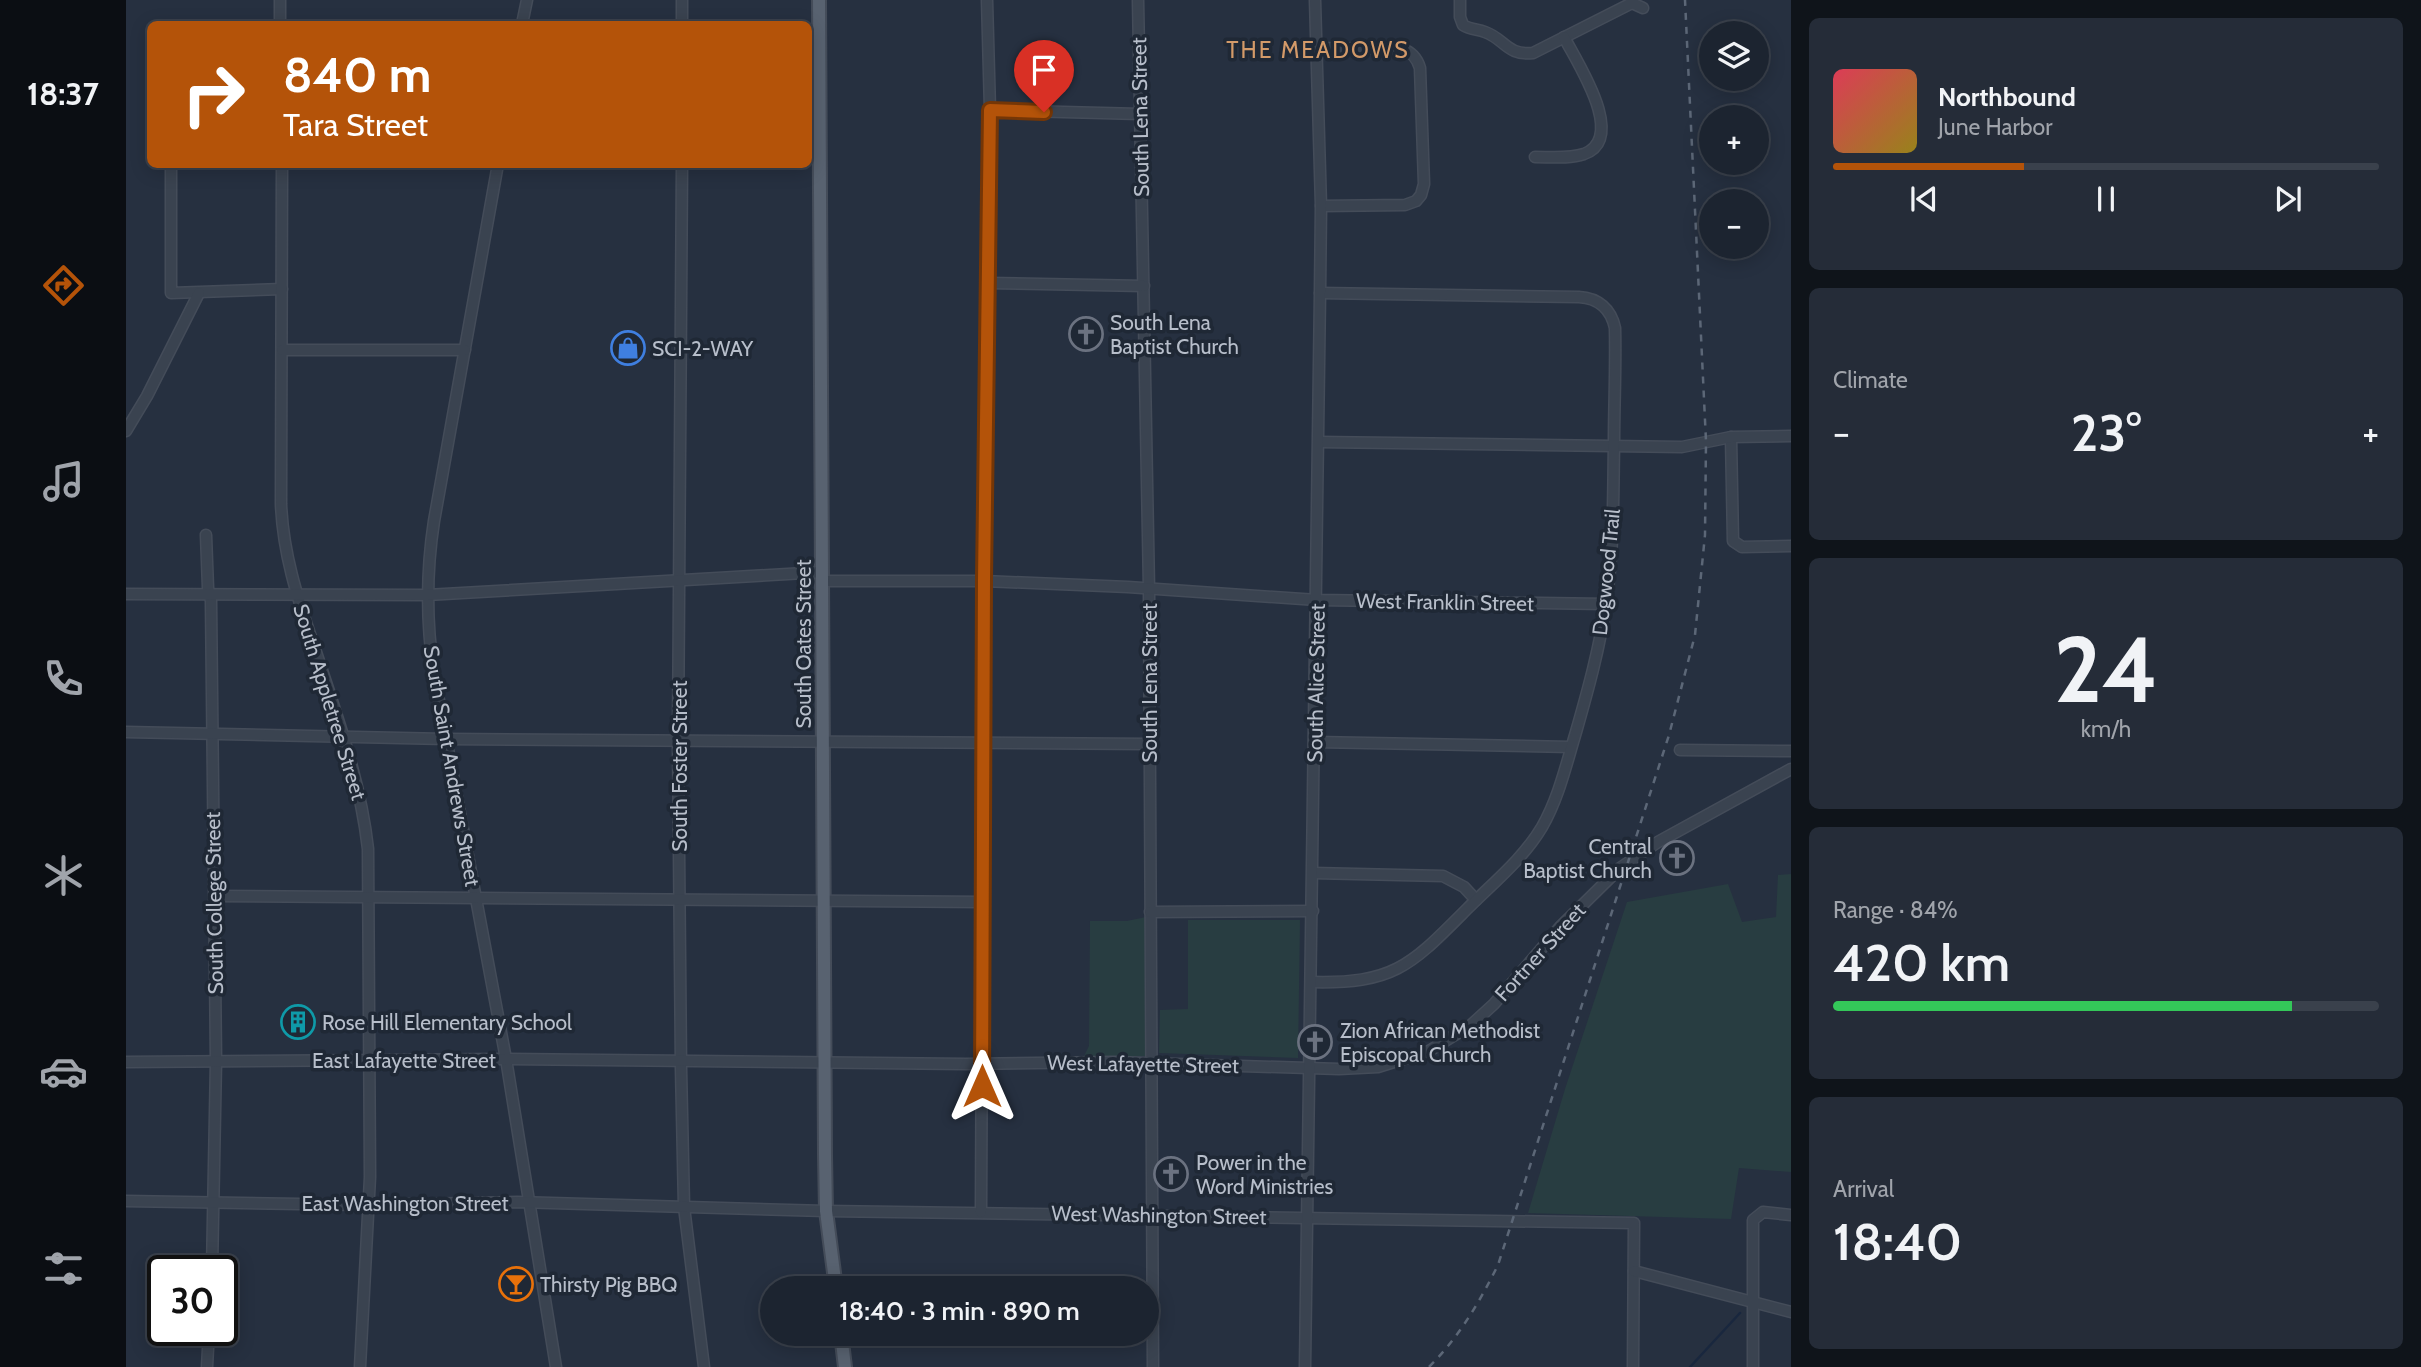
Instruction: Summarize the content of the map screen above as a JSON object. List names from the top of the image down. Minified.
{"streets":{"main road":["South Oates Street"],"street":["South Lena Street","Dogwood Trail","West Franklin Street","South Alice Street","South Appletree Street","South Saint Andrews Street","South Foster Street","South College Street","Fortner Street","East Lafayette Street","West Lafayette Street","East Washington Street","West Washington Street"]},"crossings":[["South Lena Street","West Franklin Street"],["South Lena Street","West Lafayette Street"],["South Lena Street","West Washington Street"],["Dogwood Trail","West Franklin Street"],["Dogwood Trail","South Alice Street"],["West Franklin Street","South Oates Street"],["West Franklin Street","South Alice Street"],["West Franklin Street","South Appletree Street"],["West Franklin Street","South Saint Andrews Street"],["West Franklin Street","South Foster Street"],["West Franklin Street","South College Street"],["South Oates Street","West Lafayette Street"],["South Oates Street","West Washington Street"],["South Alice Street","Fortner Street"],["South Alice Street","West Lafayette Street"],["South Alice Street","West Washington Street"],["South Appletree Street","East Lafayette Street"],["South Appletree Street","East Washington Street"],["South Saint Andrews Street","East Lafayette Street"],["South Saint Andrews Street","East Washington Street"],["South Foster Street","East Lafayette Street"],["South Foster Street","West Lafayette Street"],["South Foster Street","East Washington Street"],["South Foster Street","West Washington Street"],["South College Street","East Lafayette Street"],["South College Street","East Washington Street"],["Fortner Street","West Lafayette Street"],["East Lafayette Street","West Lafayette Street"],["East Washington Street","West Washington Street"]],"districts":["THE MEADOWS"],"places":{"church":["South Lena Baptist Church","Central Baptist Church","Zion African Methodist Episcopal Church","Power in the Word Ministries"],"shop":["SCI-2-WAY"],"building":["Rose Hill Elementary School"],"bar":["Thirsty Pig BBQ"]},"page":{"tabs":"18:37","map_buttons":["+","−"],"turn":["840 m","Tara Street"],"song":["Northbound","June Harbor"],"tile":["Climate",["24","km/h"],["Range · 84%","420 km"],["Arrival","18:40"]],"heat":["−","23°","+"],"limit":"30","trip":"18:40 · 3 min · 890 m"}}
